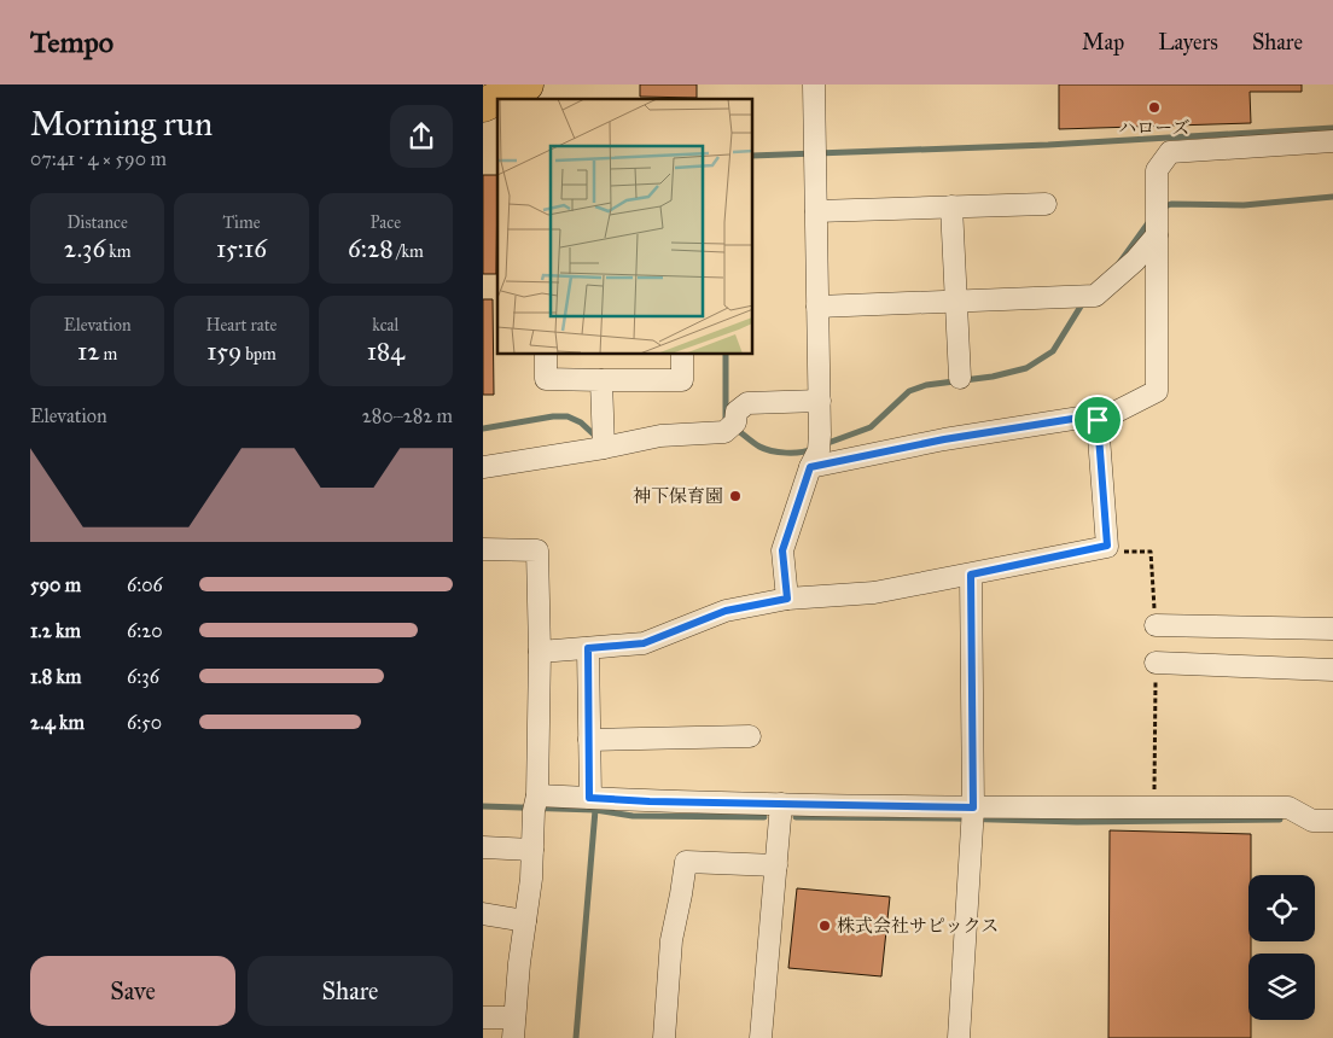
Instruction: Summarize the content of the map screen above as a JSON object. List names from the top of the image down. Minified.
{"places":["ハローズ","神下保育園","株式会社サピックス"],"page":{"header":"Tempo","nav":["Map","Layers","Share"],"heading":["Morning run","07:41 · 4 × 590 m"],"stats":[["Distance","2.36 km"],["Time","15:16"],["Pace","6:28 /km"],["Elevation","12 m"],["Heart rate","159 bpm"],["kcal","184"]],"chart":["Elevation","280–282 m"],"list":[{"name":"590 m","note":"6:06"},{"name":"1.2 km","note":"6:20"},{"name":"1.8 km","note":"6:36"},{"name":"2.4 km","note":"6:50"}],"buttons":["Save","Share"]}}
